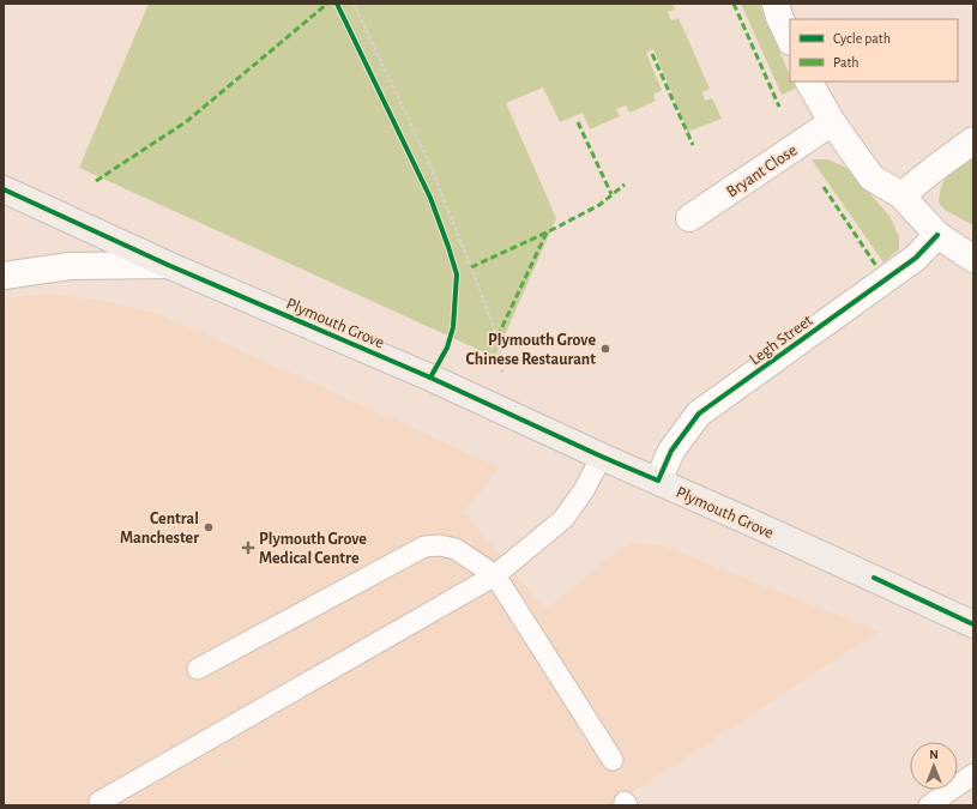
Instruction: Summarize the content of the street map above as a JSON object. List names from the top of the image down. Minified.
{"streets":{"main road":["Plymouth Grove"],"street":["Bryant Close","Legh Street"]},"crossings":[["Plymouth Grove","Legh Street"]],"places":{"other":["Plymouth Grove Chinese Restaurant","Central Manchester"],"health":["Plymouth Grove Medical Centre"]},"legend":["Cycle path","Path"],"north":"top"}
